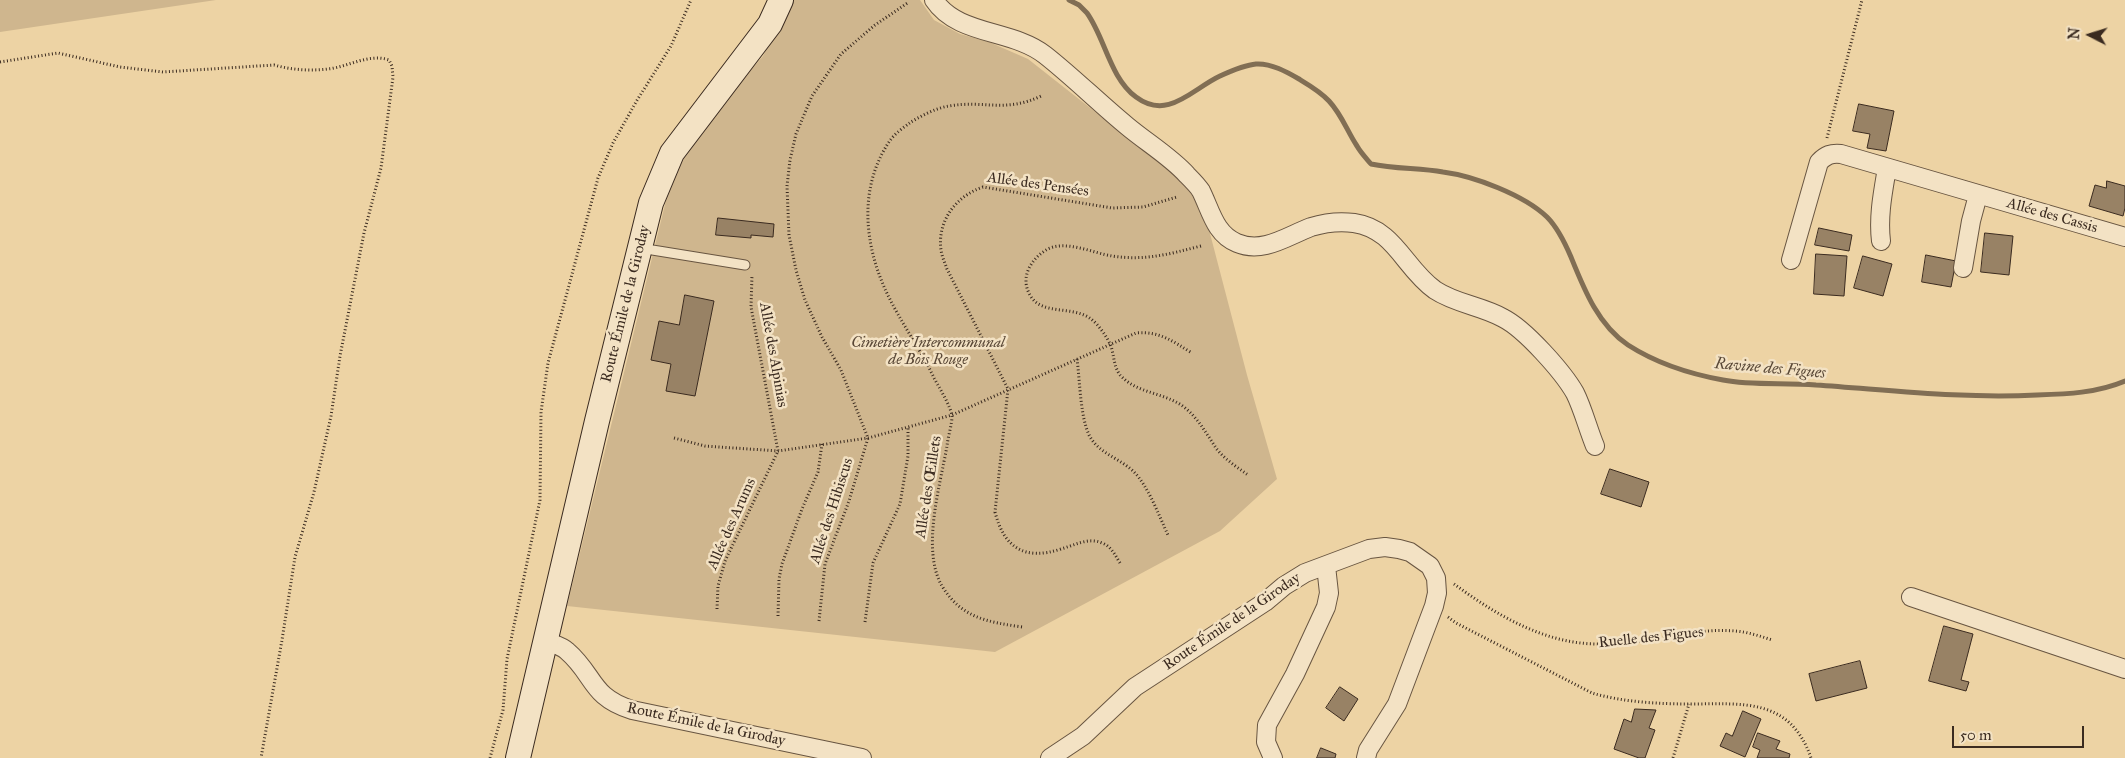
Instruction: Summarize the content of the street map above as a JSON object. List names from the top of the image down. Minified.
{"streets":{"main road":["Route Émile de la Giroday"],"street":["Allée des Cassis"],"path":["Allée des Pensées","Allée des Alpinias","Allée des Œillets","Allée des Hibiscus","Allée des Arums","Ruelle des Figues"]},"crossings":[["Allée des Alpinias","Allée des Arums"]],"water":["Ravine des Figues"],"parks":["Cimetière Intercommunal de Bois Rouge"],"scale_bar":"50 m","north":"left"}
